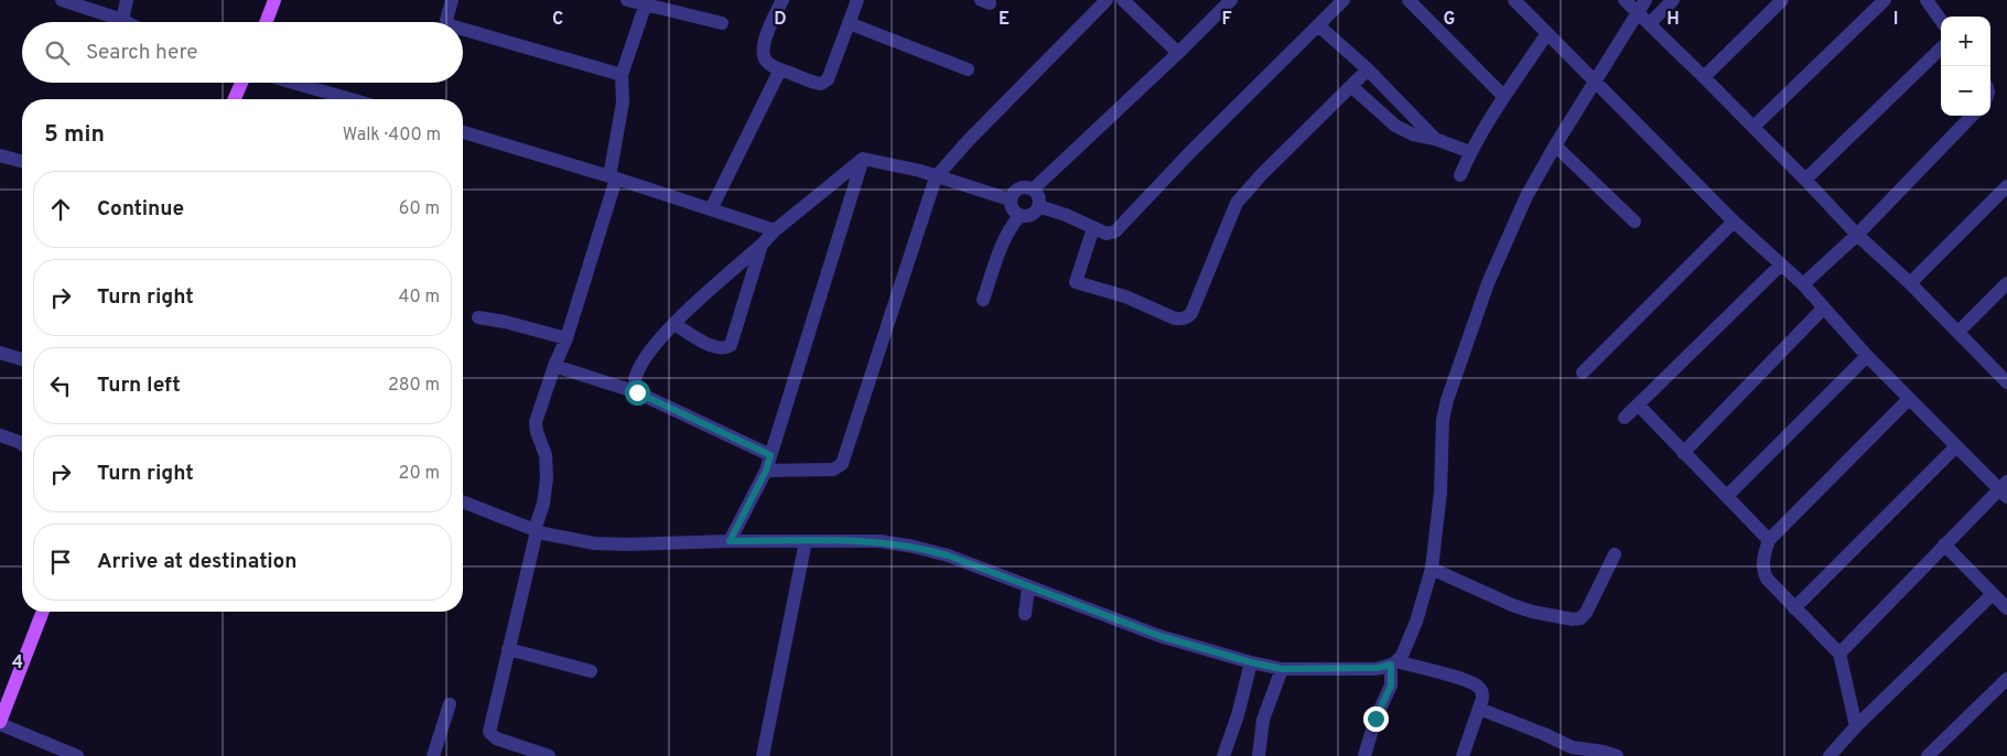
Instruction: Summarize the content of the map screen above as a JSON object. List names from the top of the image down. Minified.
{"page":{"map_buttons":["+","−"],"search":"Search here","heading":["5 min","Walk · 400 m"],"list":[["Continue","60 m"],["Turn right","40 m"],["Turn left","280 m"],["Turn right","20 m"],"Arrive at destination"]},"grid":{"columns":["C","D","E","F","G","H","I"],"rows":["4"]}}
